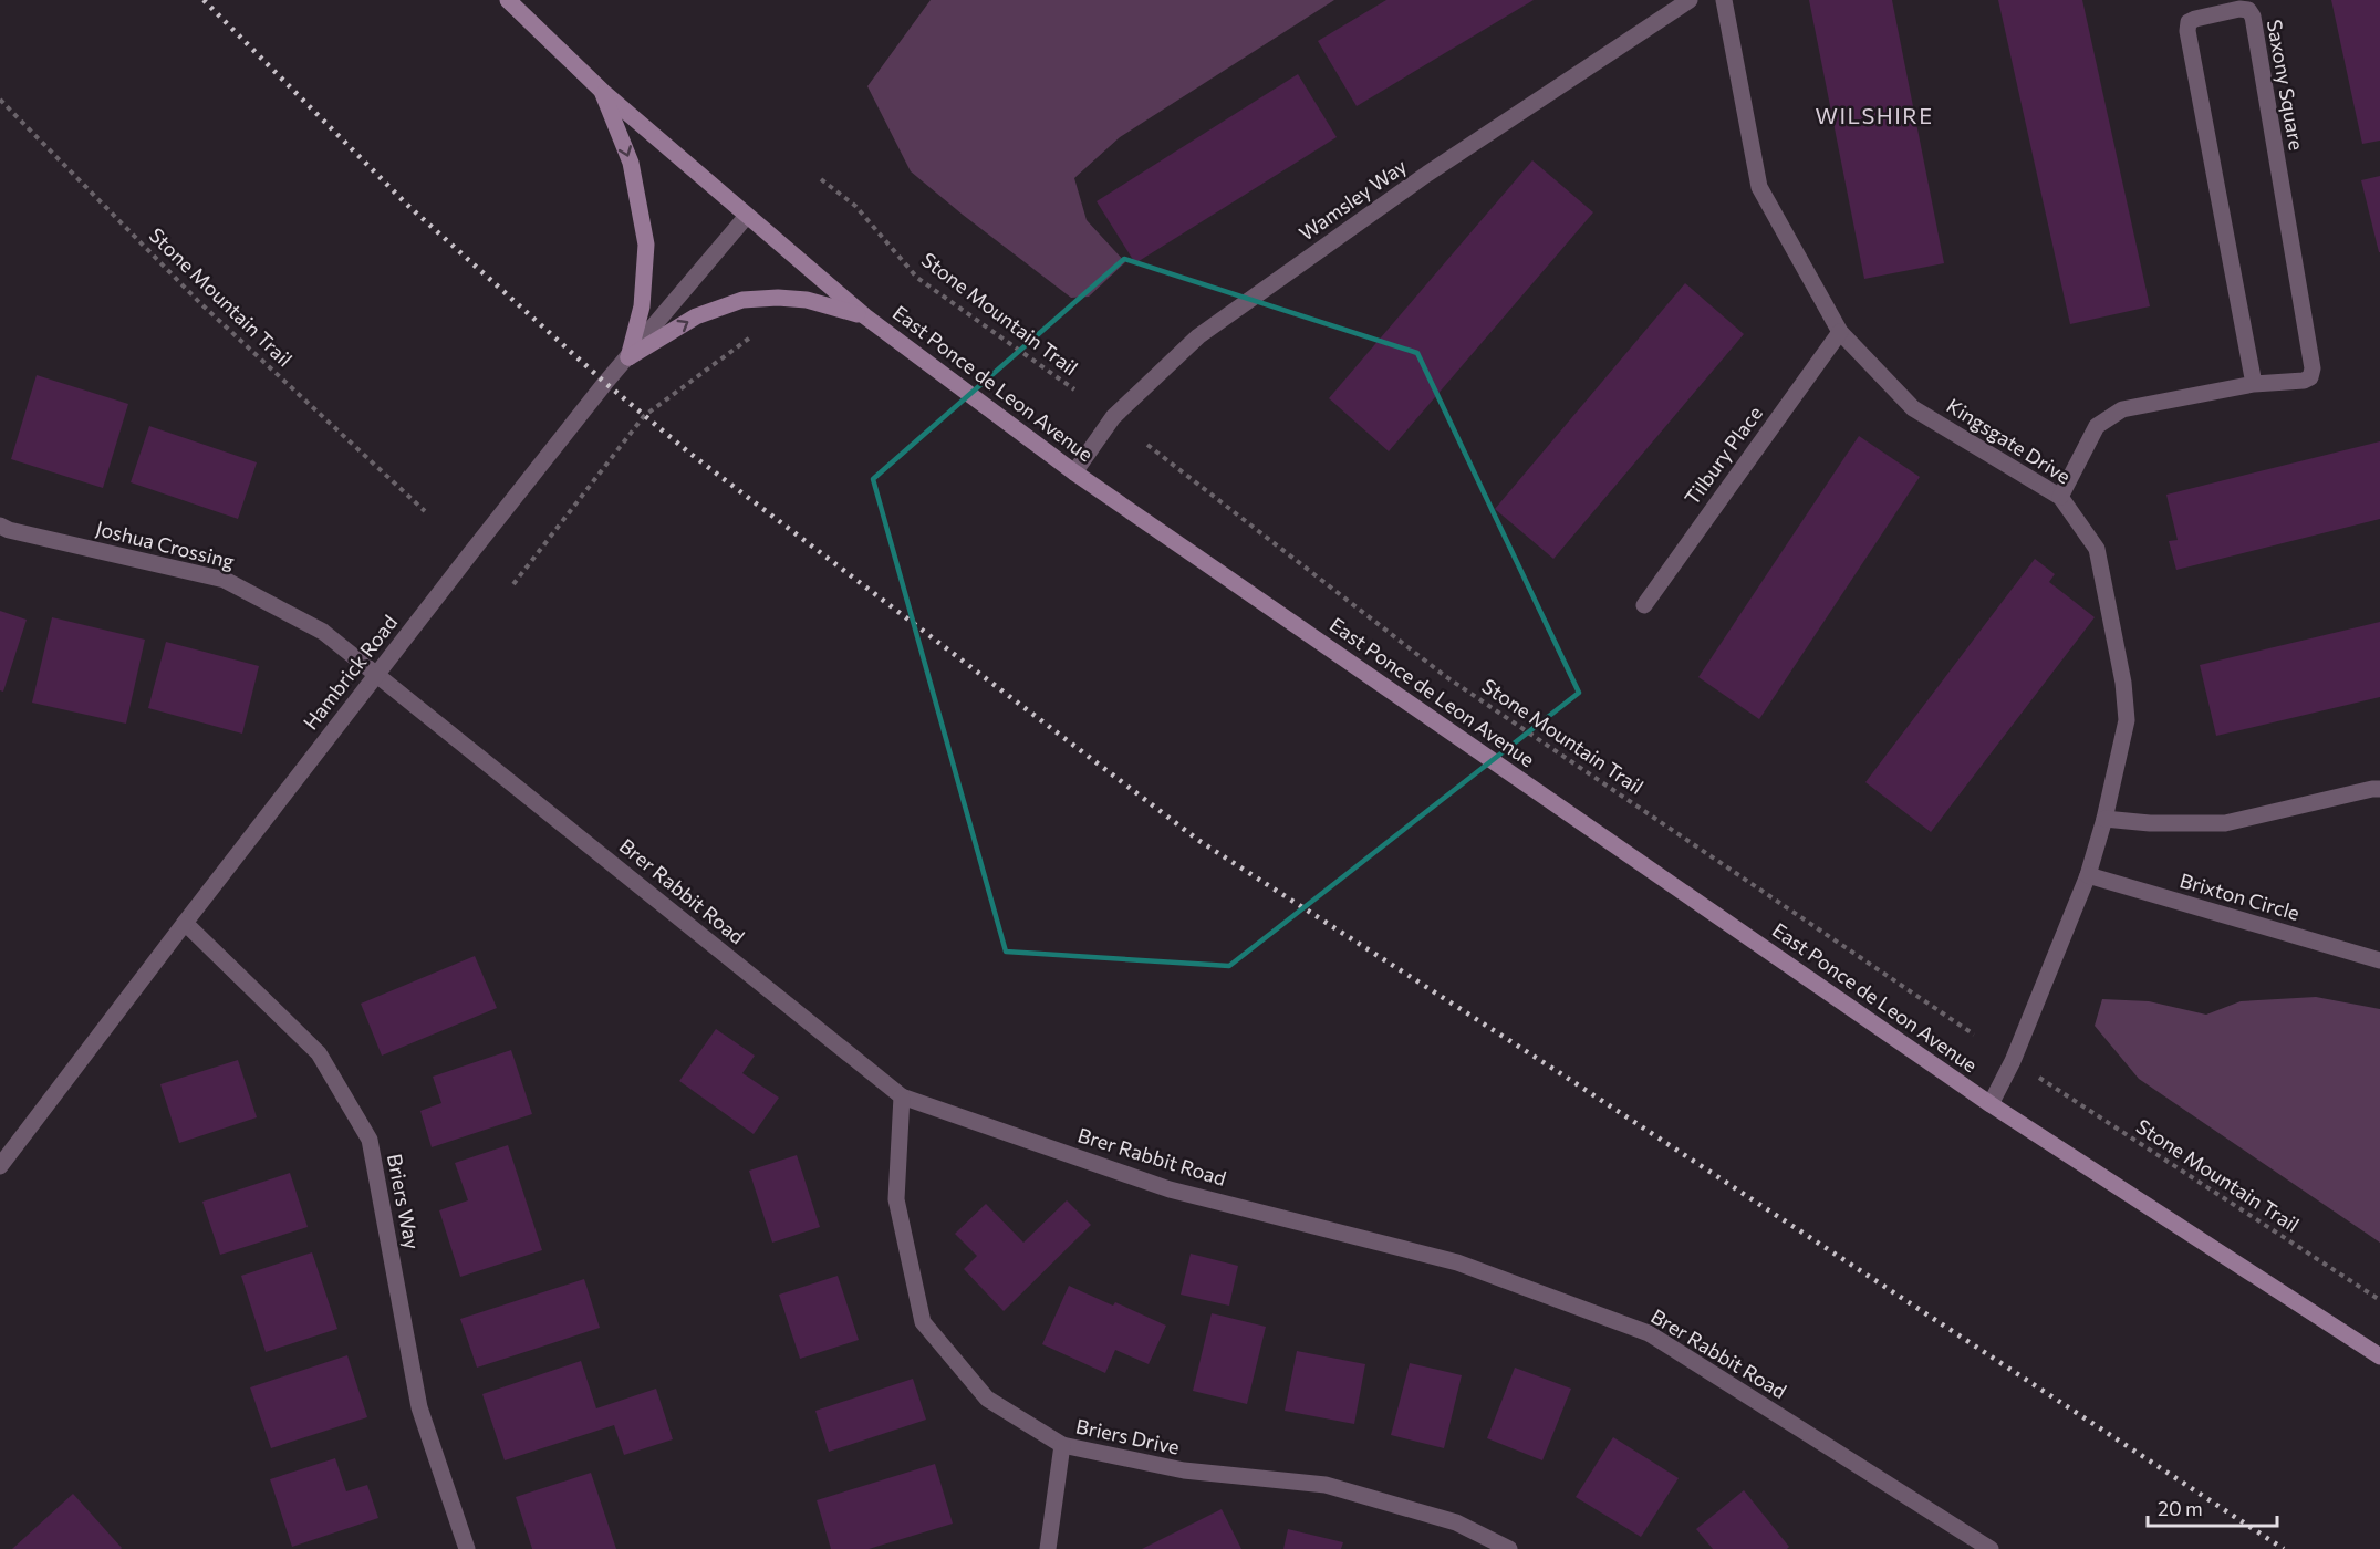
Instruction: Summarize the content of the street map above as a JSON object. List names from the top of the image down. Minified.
{"streets":{"main road":["East Ponce de Leon Avenue"],"street":["Saxony Square","Wamsley Way","Kingsgate Drive","Tilbury Place","Joshua Crossing","Hambrick Road","Brer Rabbit Road","Brixton Circle","Briers Way","Briers Drive"],"path":["Stone Mountain Trail"]},"crossings":[["Saxony Square","Kingsgate Drive"],["Wamsley Way","East Ponce de Leon Avenue"],["East Ponce de Leon Avenue","Kingsgate Drive"],["East Ponce de Leon Avenue","Hambrick Road"],["Kingsgate Drive","Tilbury Place"],["Kingsgate Drive","Brixton Circle"],["Joshua Crossing","Hambrick Road"],["Joshua Crossing","Brer Rabbit Road"],["Hambrick Road","Brer Rabbit Road"],["Hambrick Road","Briers Way"],["Brer Rabbit Road","Briers Drive"]],"districts":["WILSHIRE"],"scale_bar":"20 m"}
